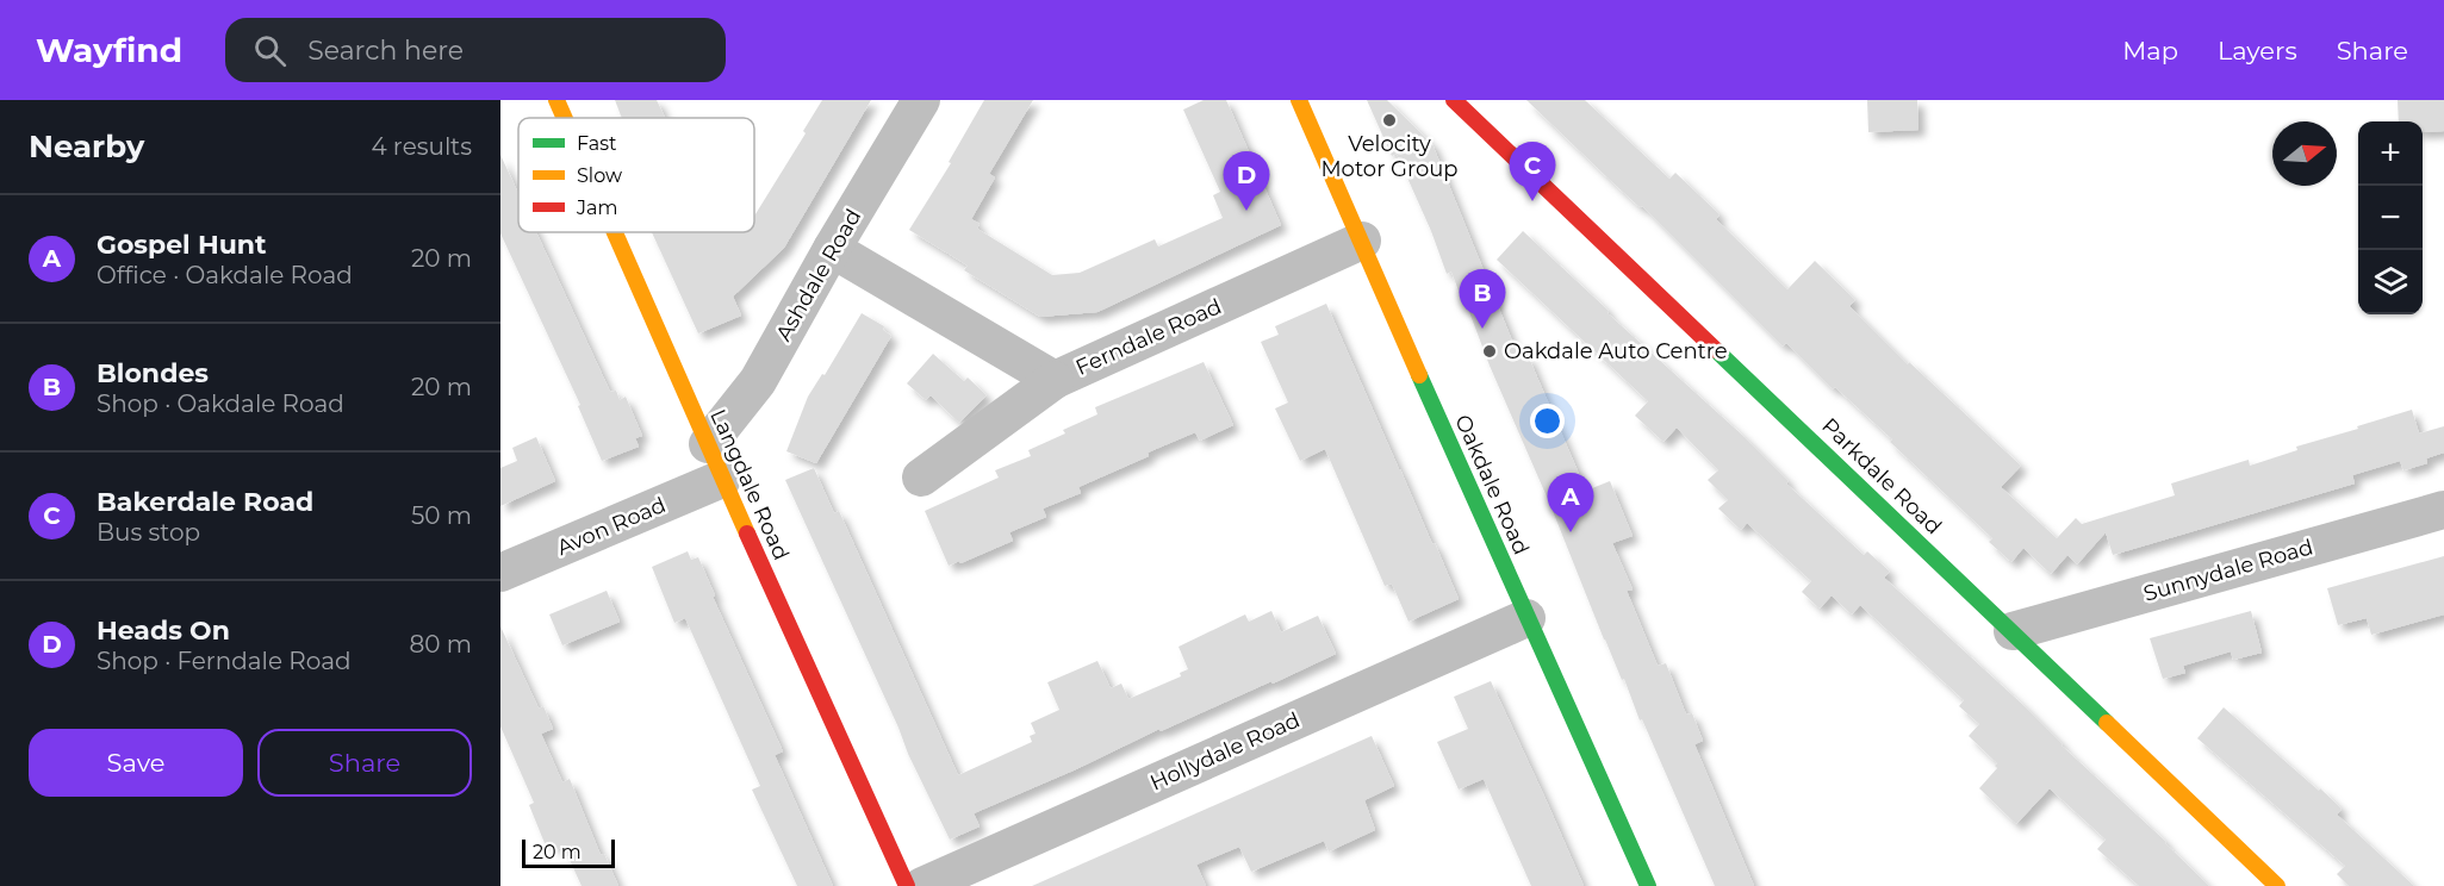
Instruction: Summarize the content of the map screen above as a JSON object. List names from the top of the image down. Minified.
{"streets":{"street":["Ashdale Road","Ferndale Road","Parkdale Road","Langdale Road","Oakdale Road","Avon Road","Sunnydale Road","Hollydale Road"]},"crossings":[["Ashdale Road","Ferndale Road"],["Ashdale Road","Langdale Road"],["Ferndale Road","Oakdale Road"],["Parkdale Road","Sunnydale Road"],["Langdale Road","Avon Road"],["Oakdale Road","Hollydale Road"]],"places":["Velocity Motor Group","Oakdale Auto Centre"],"legend":["Fast","Slow","Jam"],"scale_bar":"20 m","north":"right","page":{"header":"Wayfind","search":"Search here","nav":["Map","Layers","Share"],"heading":["Nearby","4 results"],"map_buttons":["+","−"],"pins":["C","D","B","A"],"list":[{"mark":"A","name":"Gospel Hunt","note":"Office · Oakdale Road","value":"20 m"},{"mark":"B","name":"Blondes","note":"Shop · Oakdale Road","value":"20 m"},{"mark":"C","name":"Bakerdale Road","note":"Bus stop","value":"50 m"},{"mark":"D","name":"Heads On","note":"Shop · Ferndale Road","value":"80 m"}],"buttons":["Save","Share"],"scale":"20 m"}}
